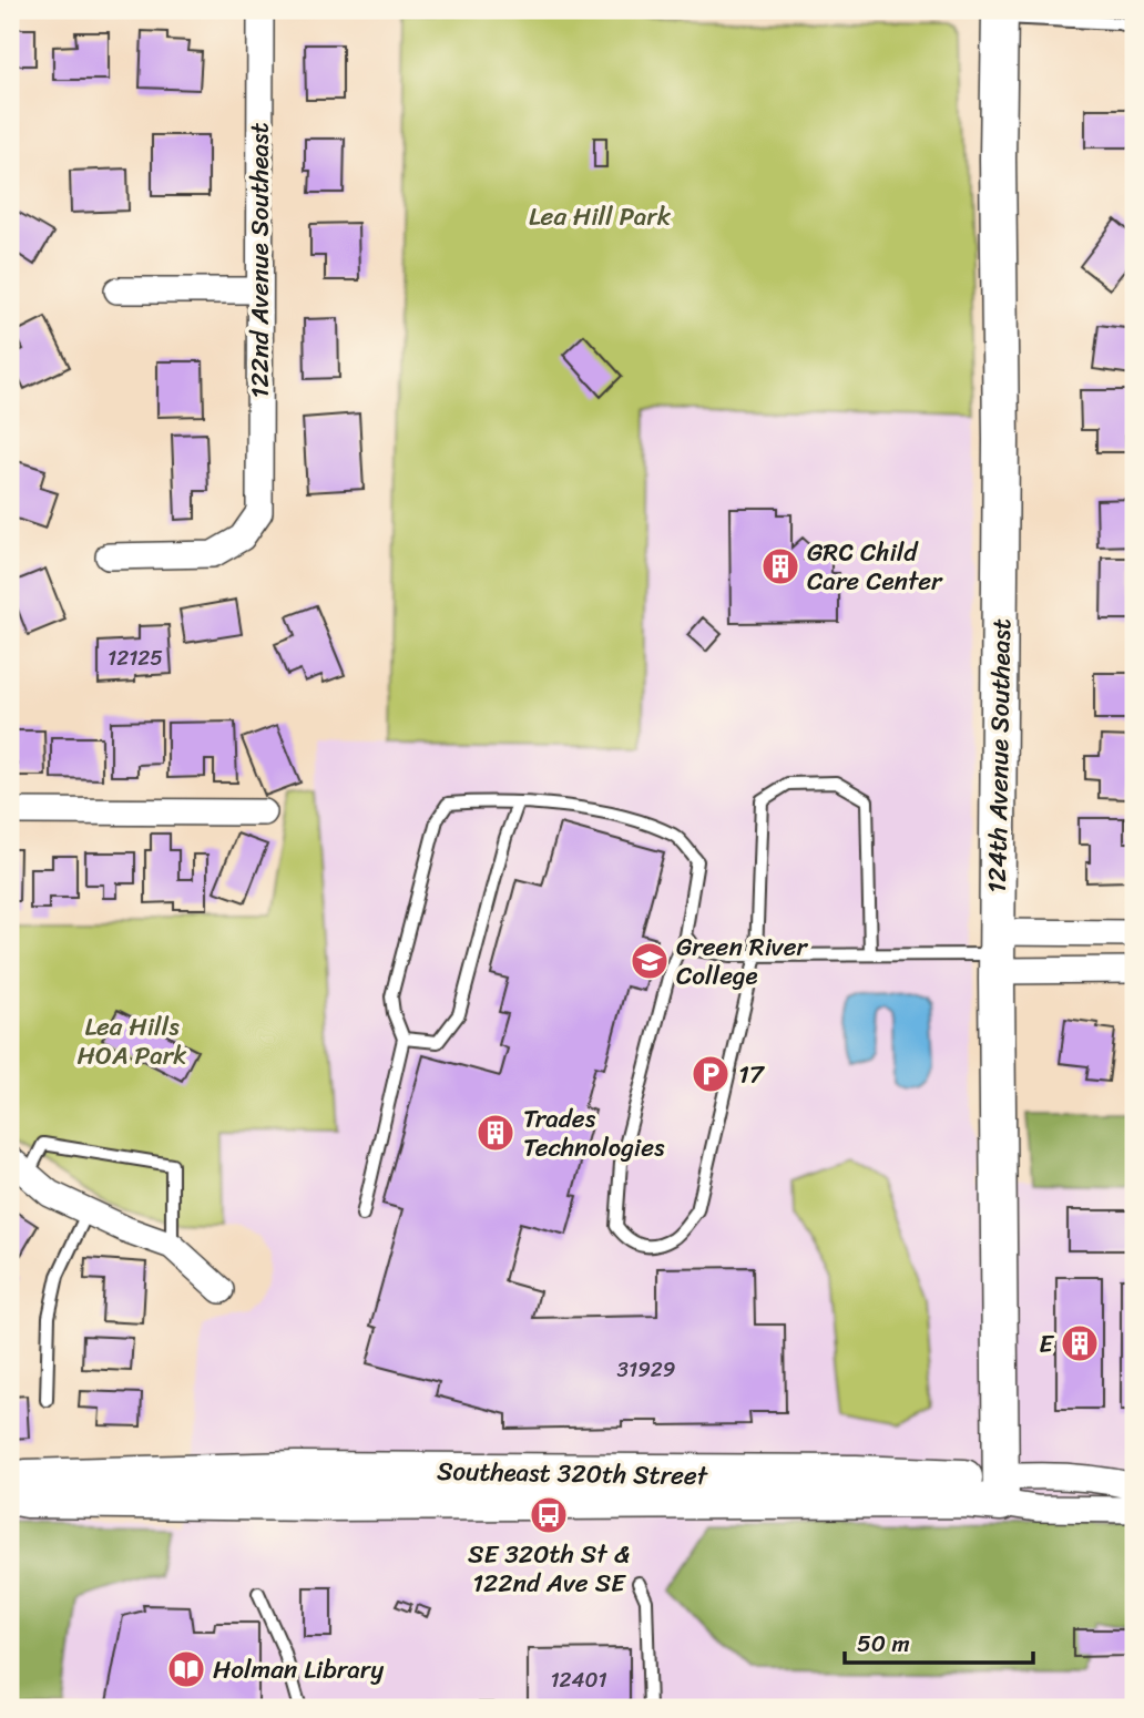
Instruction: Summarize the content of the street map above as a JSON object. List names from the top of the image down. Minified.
{"streets":{"street":["122nd Avenue Southeast","124th Avenue Southeast","Southeast 320th Street"]},"crossings":[["124th Avenue Southeast","Southeast 320th Street"]],"parks":["Lea Hill Park","Lea Hills HOA Park"],"places":{"building":["GRC Child Care Center","Trades Technologies","E"],"school or university":["Green River College"],"parking":["17"],"bus stop":["SE 320th St & 122nd Ave SE"],"library":["Holman Library"]},"house_numbers":["12125","31929","12401"],"scale_bar":"50 m"}
